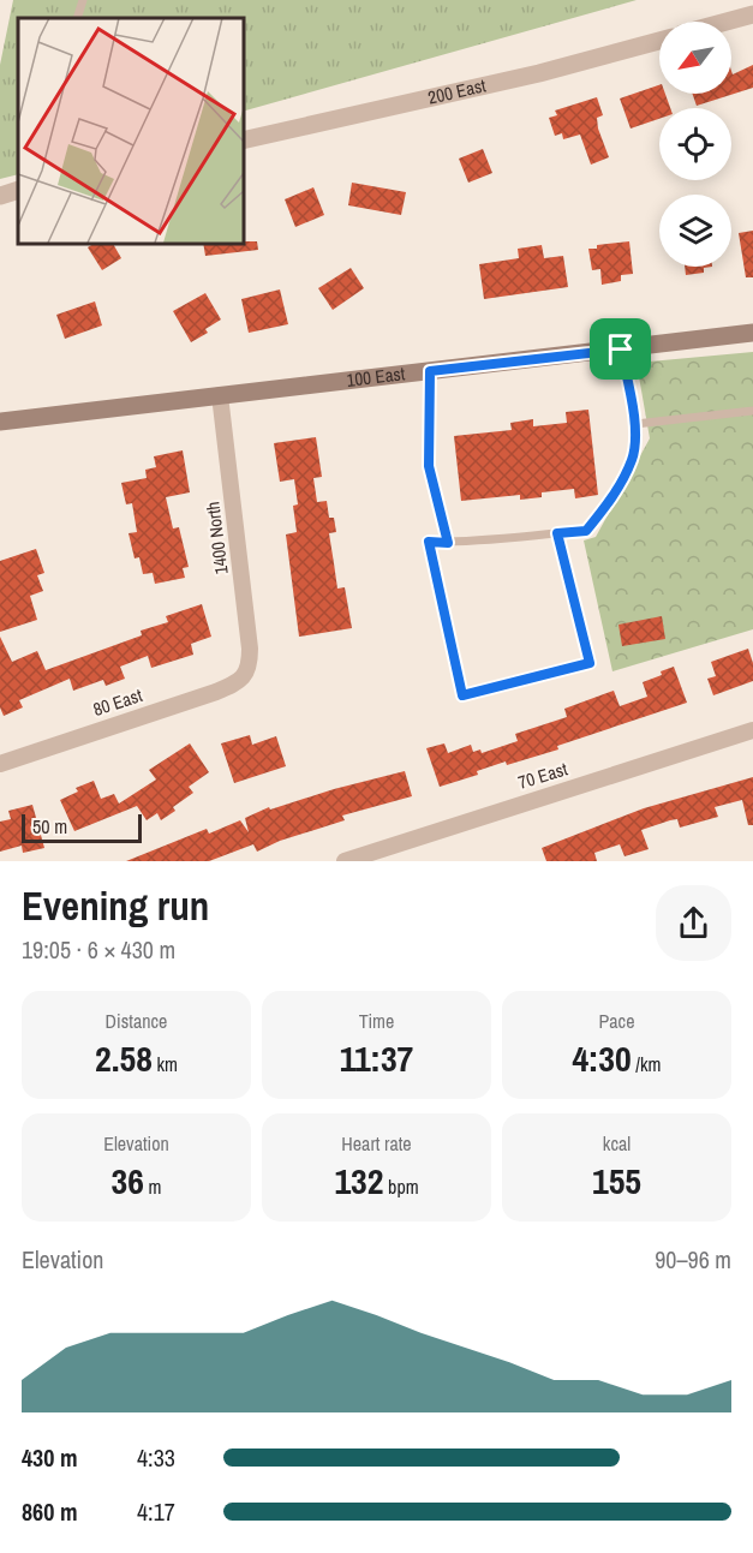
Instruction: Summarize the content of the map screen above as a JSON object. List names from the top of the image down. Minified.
{"streets":{"main road":["100 East"],"street":["200 East","1400 North","80 East","70 East"]},"crossings":[["100 East","1400 North"],["1400 North","80 East"]],"scale_bar":"50 m","north":"bottom left","page":{"scale":"50 m","heading":["Evening run","19:05 · 6 × 430 m"],"stats":[["Distance","2.58 km"],["Time","11:37"],["Pace","4:30 /km"],["Elevation","36 m"],["Heart rate","132 bpm"],["kcal","155"]],"chart":["Elevation","90–96 m"],"list":[{"name":"430 m","note":"4:33"},{"name":"860 m","note":"4:17"}]}}
